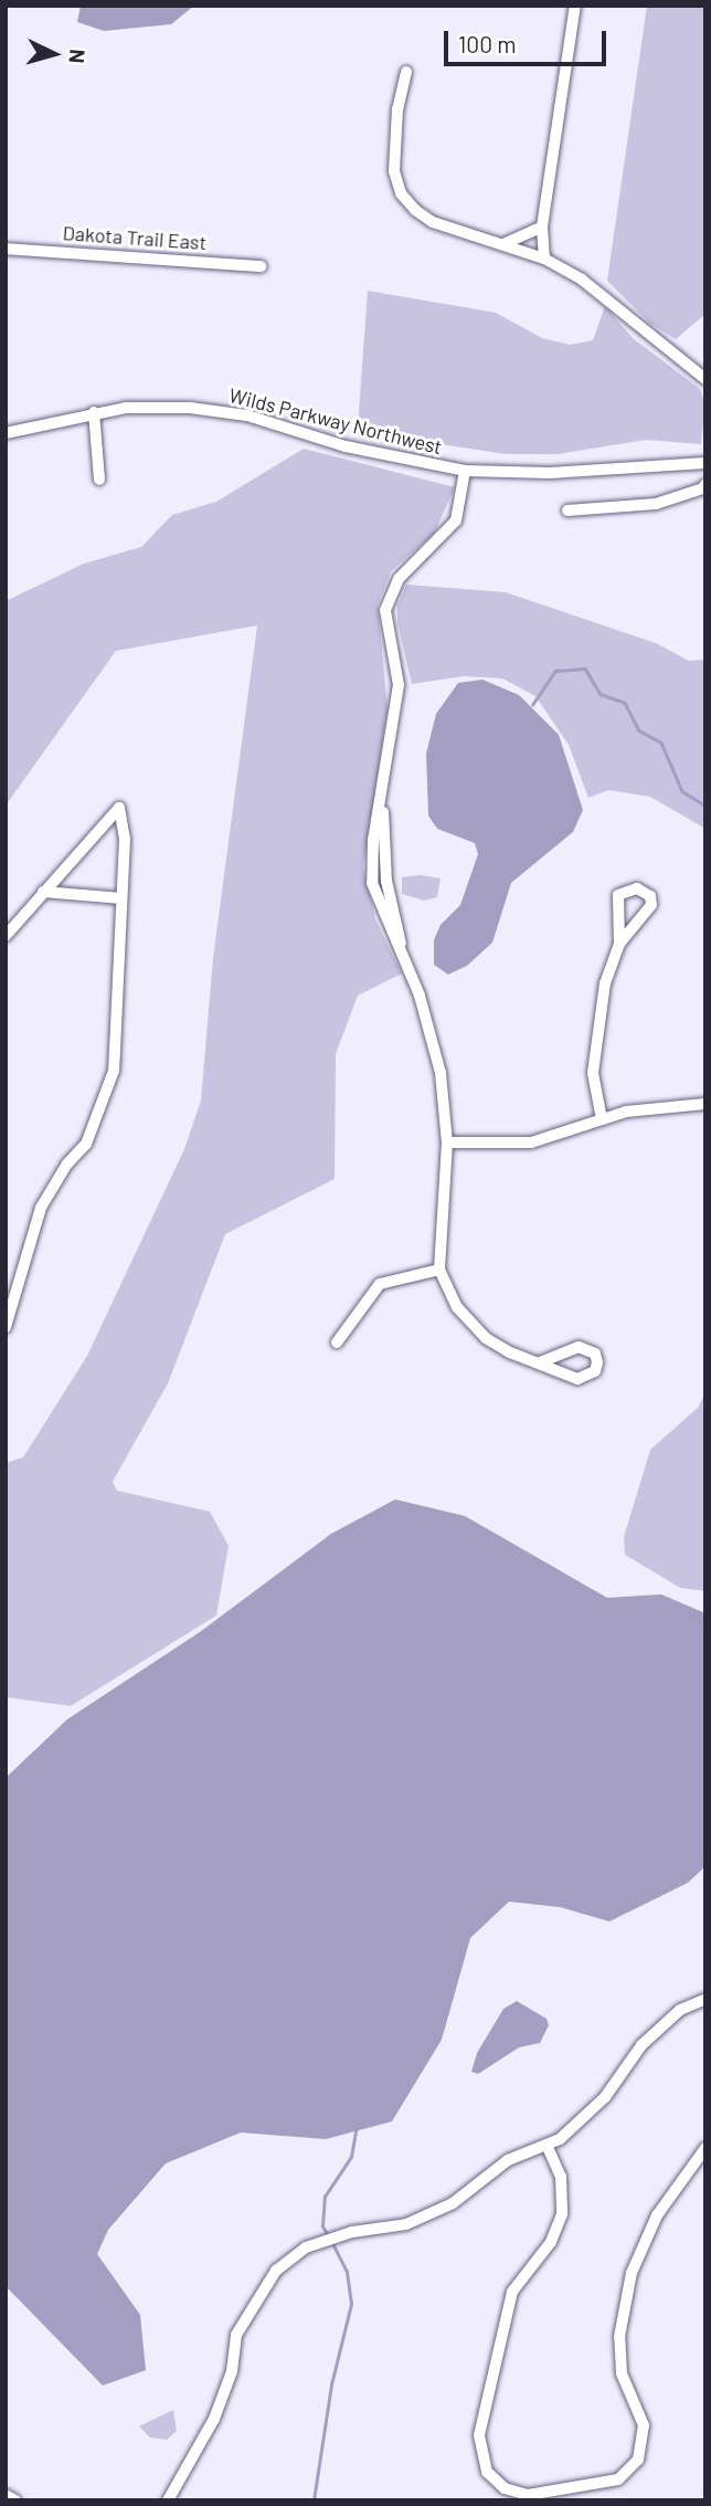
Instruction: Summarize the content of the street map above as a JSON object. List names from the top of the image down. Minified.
{"streets":{"street":["Dakota Trail East","Wilds Parkway Northwest"]},"scale_bar":"100 m","north":"right"}
